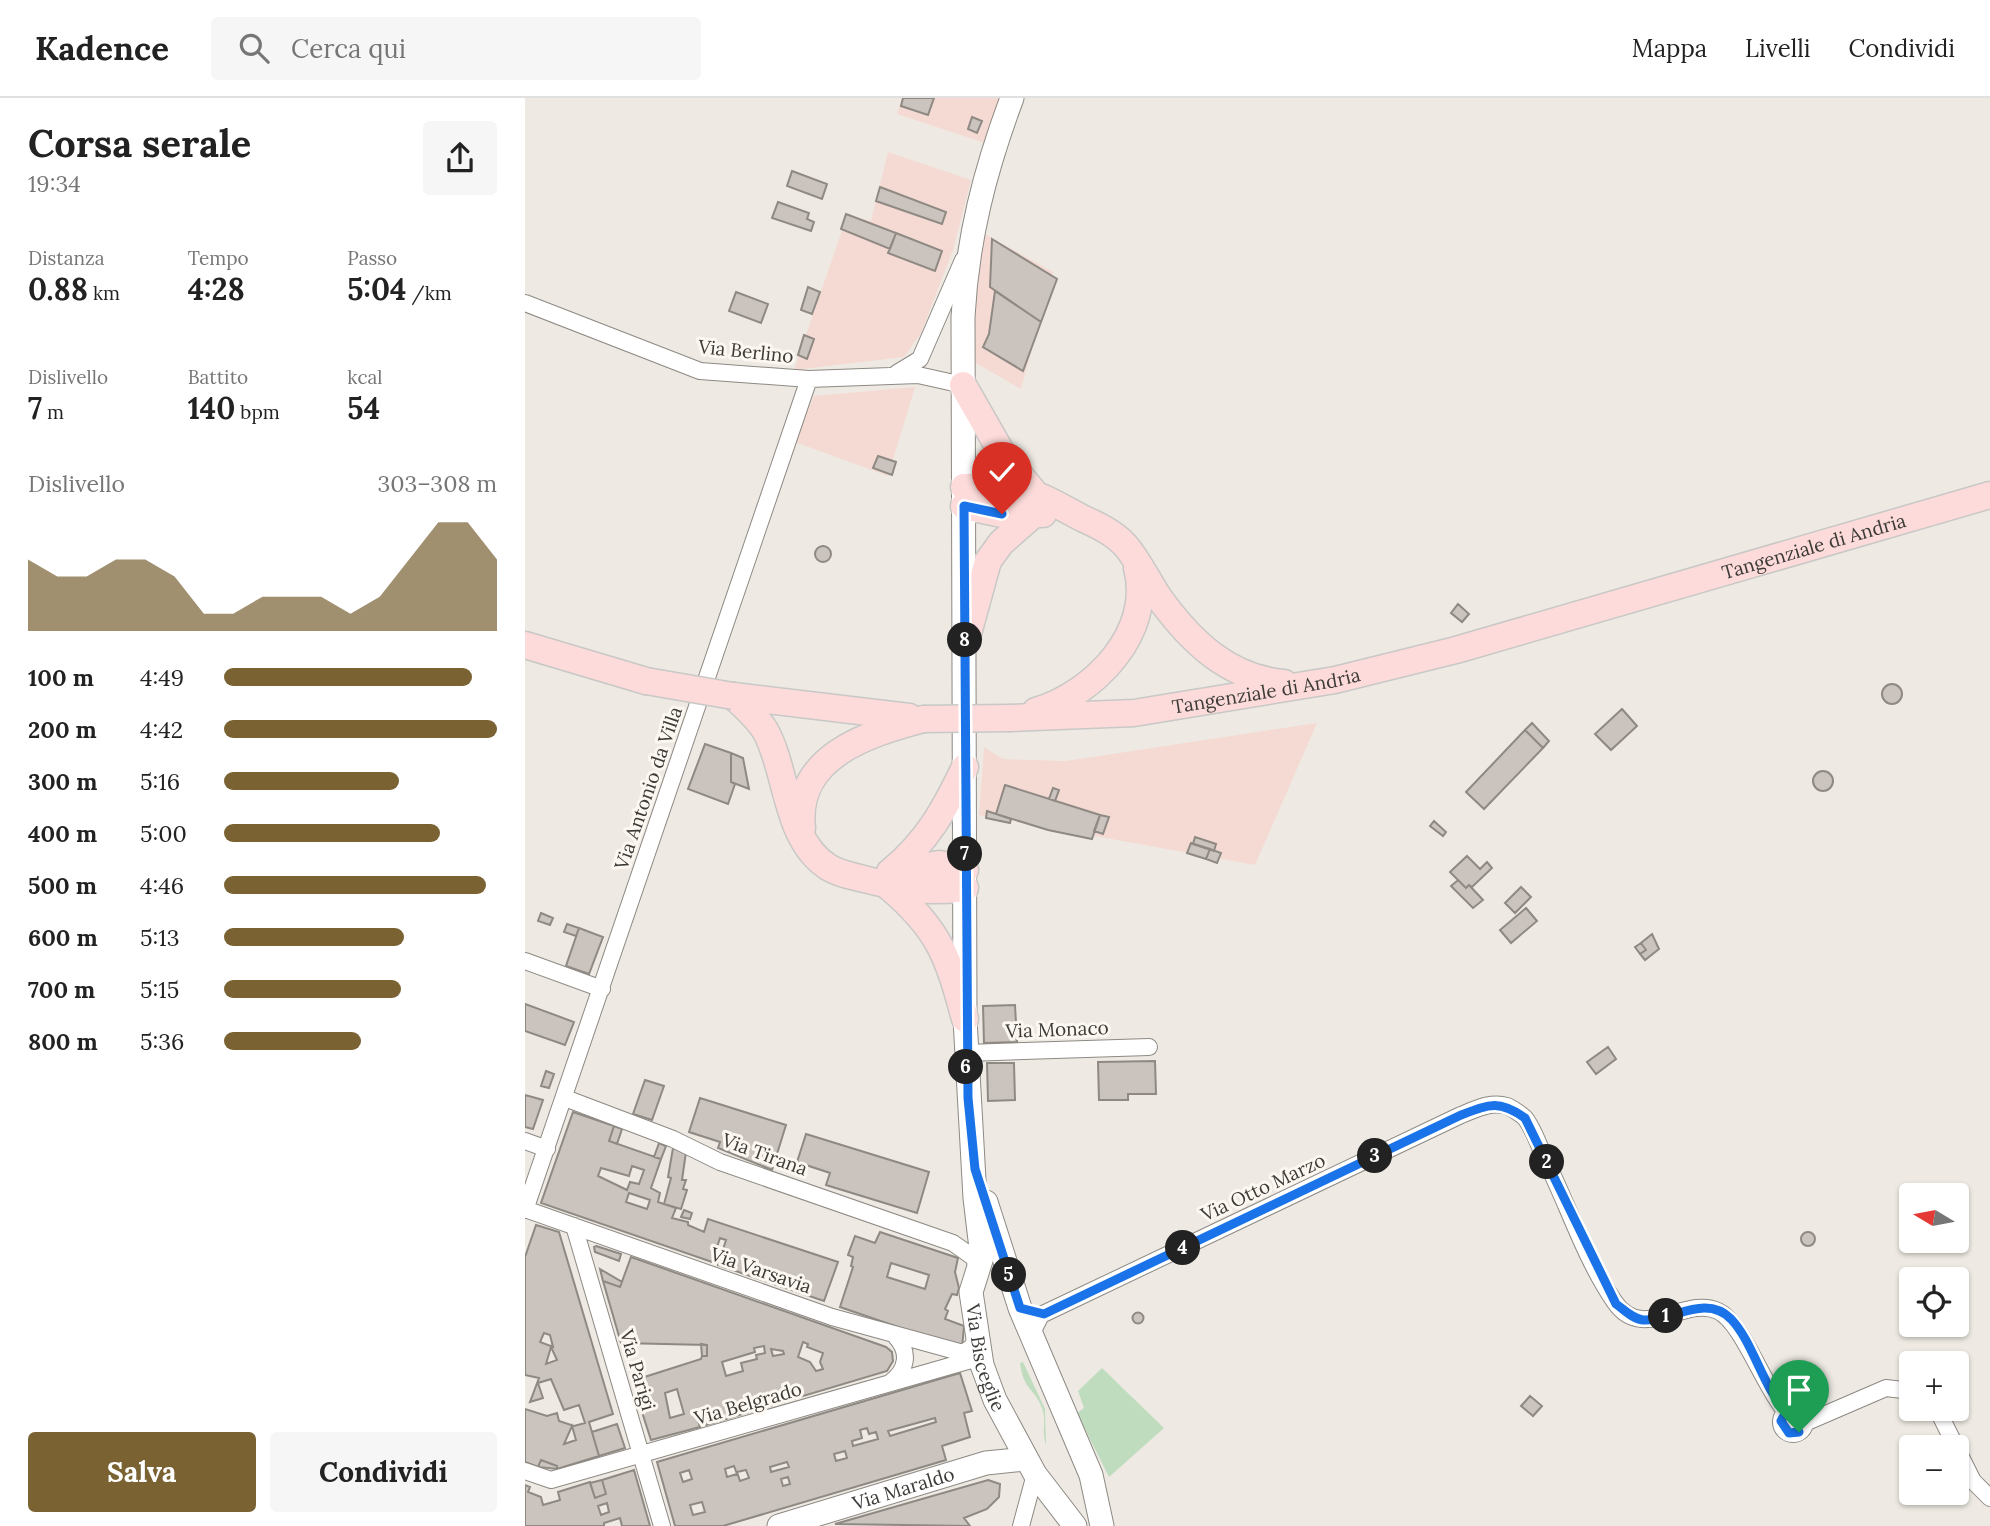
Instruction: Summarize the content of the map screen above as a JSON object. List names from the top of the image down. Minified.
{"streets":{"main road":["Tangenziale di Andria","Via Bisceglie","Via Maraldo"],"street":["Via Berlino","Via Antonio da Villa","Via Monaco","Via Tirana","Via Otto Marzo","Via Varsavia","Via Parigi","Via Belgrado"]},"crossings":[["Via Berlino","Via Antonio da Villa"],["Via Berlino","Via Bisceglie"],["Via Antonio da Villa","Via Tirana"],["Via Antonio da Villa","Via Varsavia"],["Via Monaco","Via Bisceglie"],["Via Tirana","Via Bisceglie"],["Via Otto Marzo","Via Bisceglie"],["Via Varsavia","Via Bisceglie"],["Via Varsavia","Via Parigi"],["Via Bisceglie","Via Belgrado"],["Via Bisceglie","Via Maraldo"],["Via Parigi","Via Belgrado"]],"north":"left","page":{"header":"Kadence","search":"Cerca qui","nav":["Mappa","Livelli","Condividi"],"heading":["Corsa serale","19:34"],"stats":[["Distanza","0.88 km"],["Tempo","4:28"],["Passo","5:04 /km"],["Dislivello","7 m"],["Battito","140 bpm"],["kcal","54"]],"chart":["Dislivello","303–308 m"],"pins":["8","7","6","3","2","4","5","1"],"list":[{"name":"100 m","note":"4:49"},{"name":"200 m","note":"4:42"},{"name":"300 m","note":"5:16"},{"name":"400 m","note":"5:00"},{"name":"500 m","note":"4:46"},{"name":"600 m","note":"5:13"},{"name":"700 m","note":"5:15"},{"name":"800 m","note":"5:36"}],"map_buttons":["+","−"],"buttons":["Salva","Condividi"]}}
